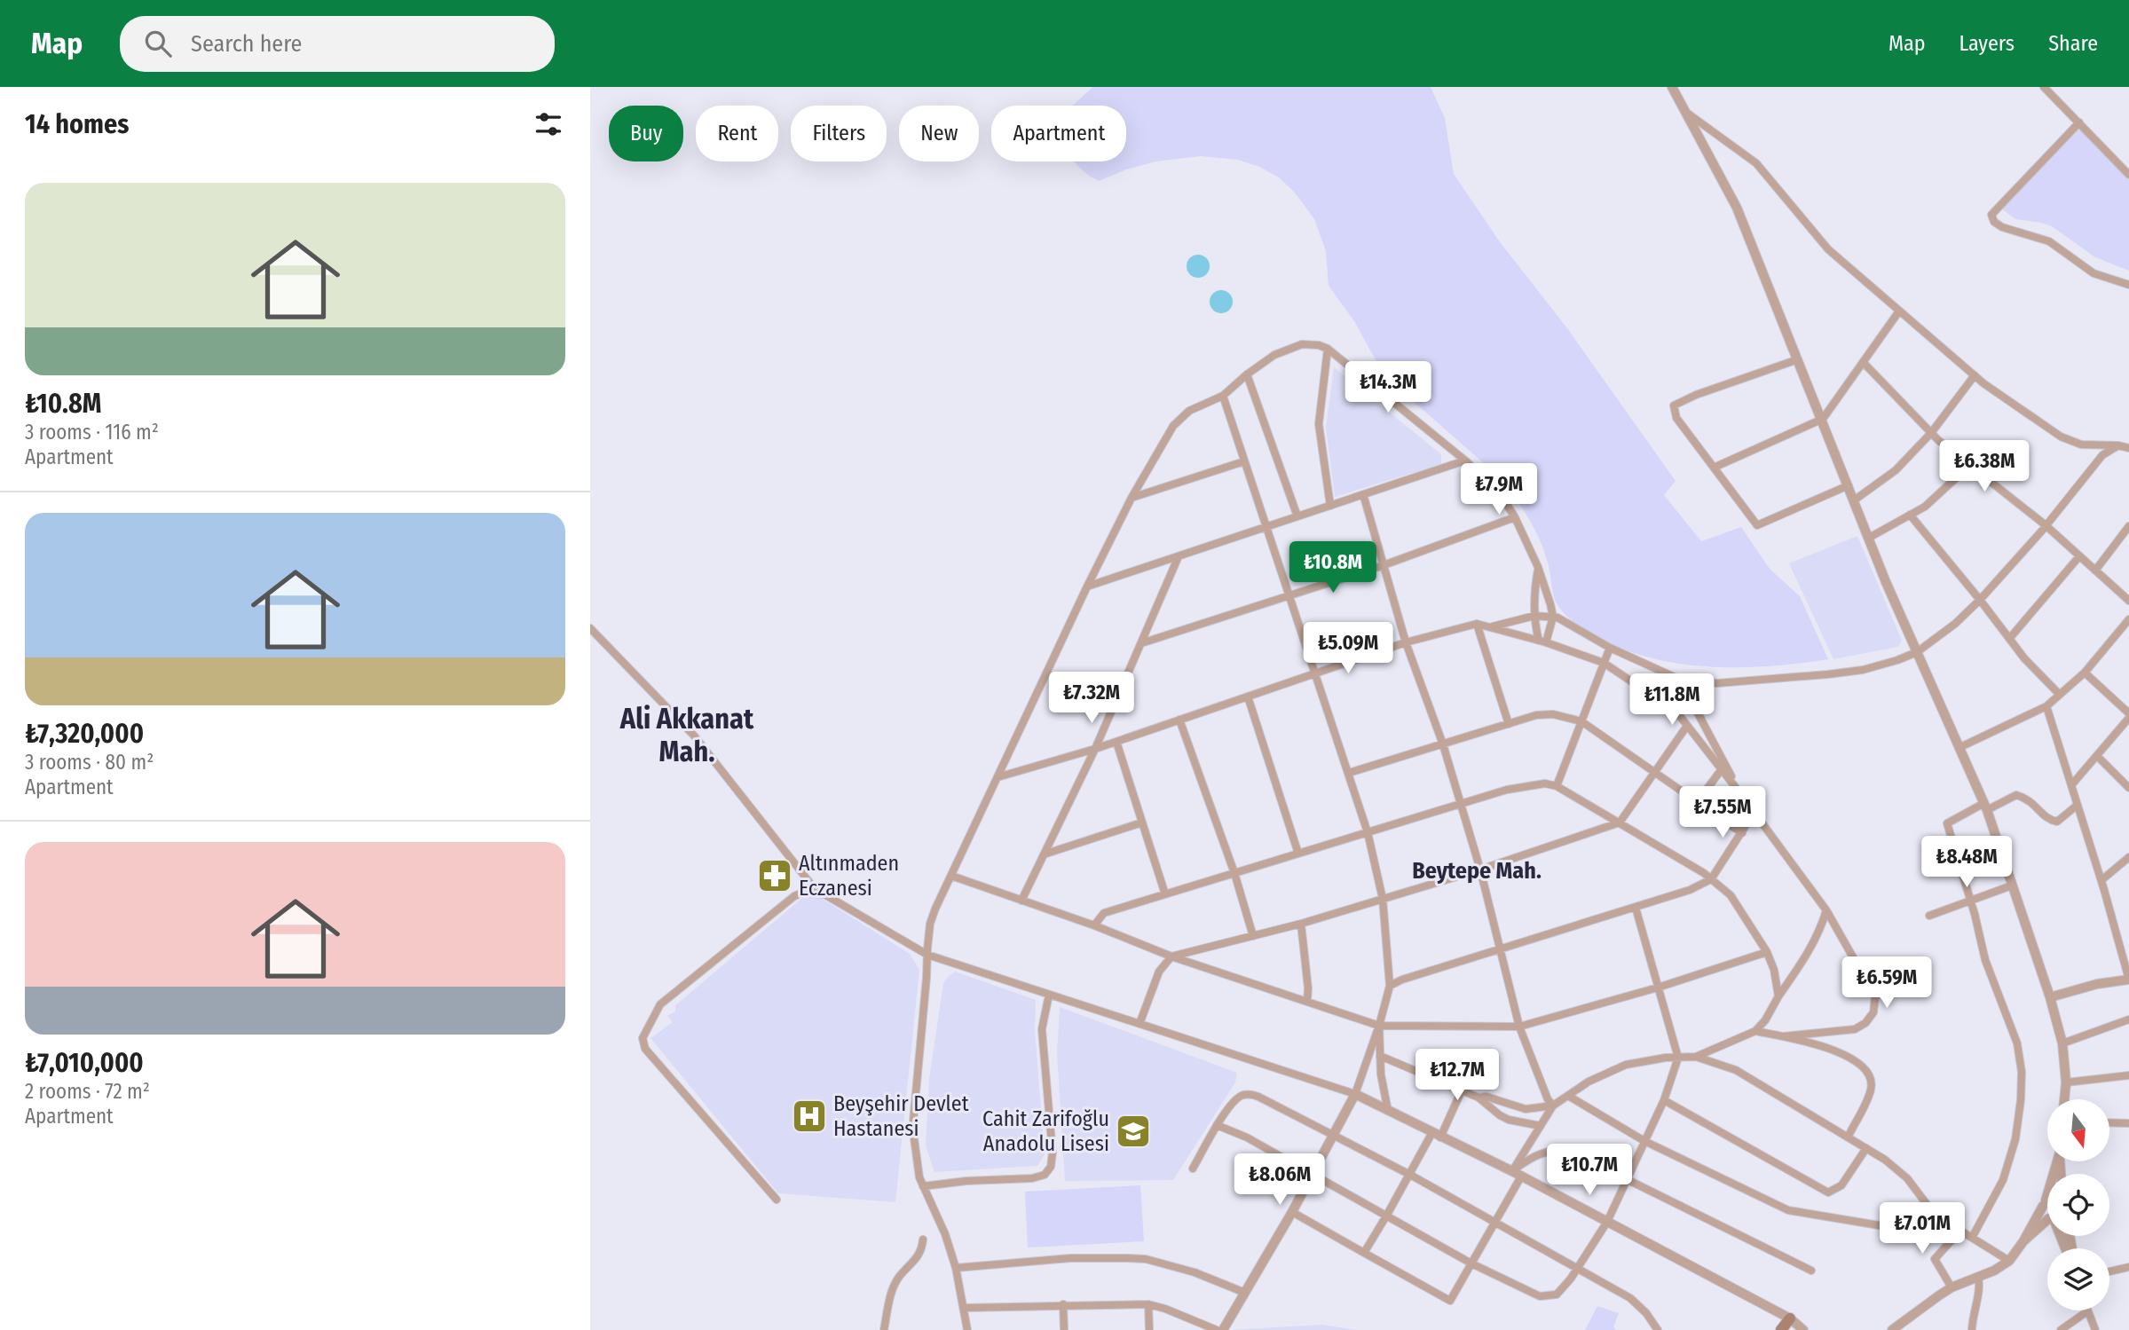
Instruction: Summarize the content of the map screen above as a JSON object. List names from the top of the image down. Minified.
{"districts":["Ali Akkanat Mah.","Beytepe Mah."],"places":{"pharmacy":["Altınmaden Eczanesi"],"hospital":["Beyşehir Devlet Hastanesi"],"school or university":["Cahit Zarifoğlu Anadolu Lisesi"]},"north":"bottom","page":{"header":"Map","search":"Search here","nav":["Map","Layers","Share"],"heading":"14 homes","chip":["Buy","Rent","Filters","New","Apartment"],"list":[{"name":"₺10.8M","note":"3 rooms · 116 m² · Apartment"},{"name":"₺7,320,000","note":"3 rooms · 80 m² · Apartment"},{"name":"₺7,010,000","note":"2 rooms · 72 m² · Apartment"}],"price":["₺14.3M","₺6.38M","₺7.9M","₺10.8M","₺5.09M","₺7.32M","₺11.8M","₺7.55M","₺8.48M","₺6.59M","₺12.7M","₺10.7M","₺8.06M","₺7.01M"]}}
